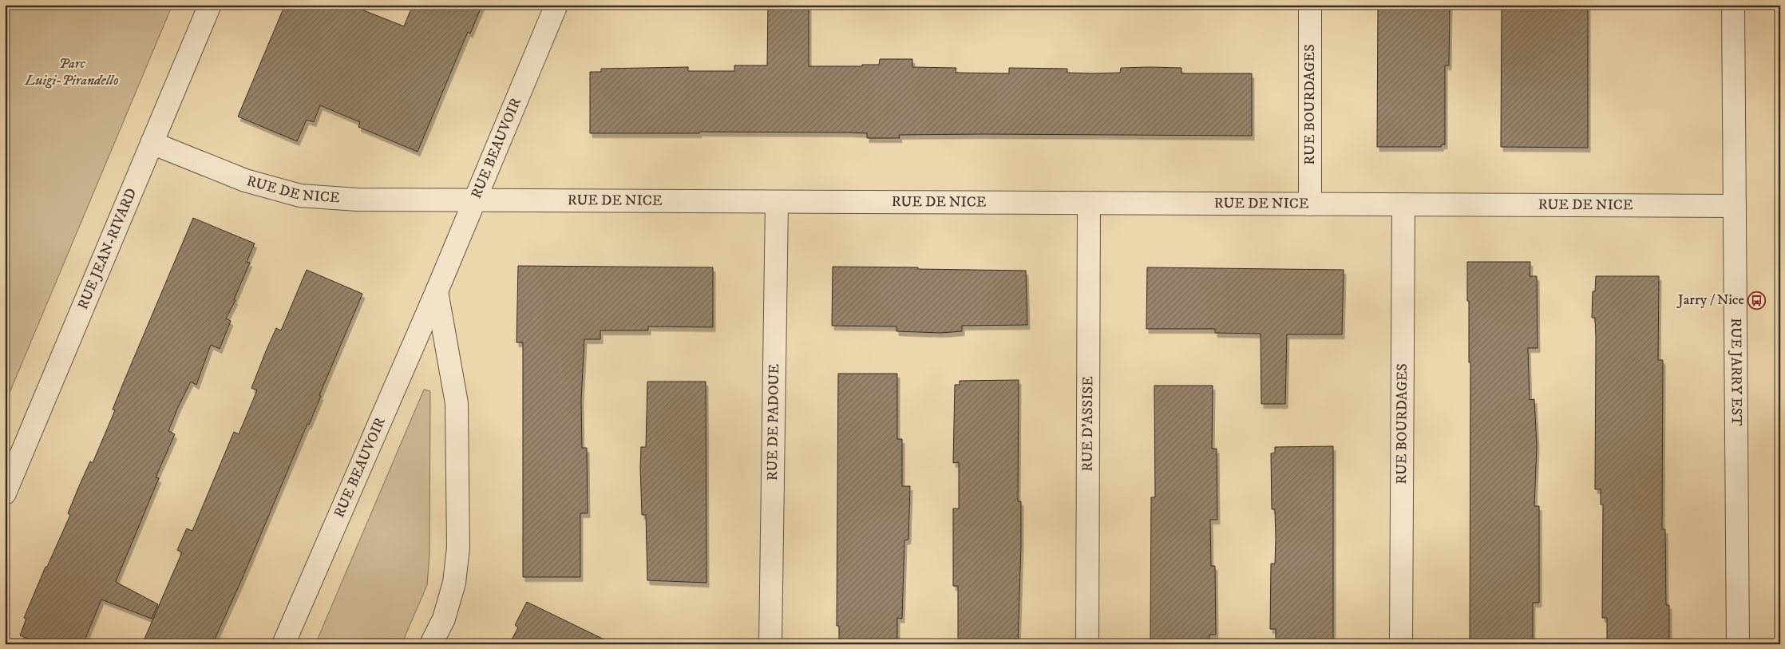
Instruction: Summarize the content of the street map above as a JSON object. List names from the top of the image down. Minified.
{"streets":{"street":["RUE BOURDAGES","RUE BEAUVOIR","RUE DE NICE","RUE JEAN-RIVARD","RUE JARRY EST","RUE DE PADOUE","RUE D'ASSISE"]},"crossings":[["RUE BOURDAGES","RUE DE NICE"],["RUE BEAUVOIR","RUE DE NICE"],["RUE DE NICE","RUE JEAN-RIVARD"],["RUE DE NICE","RUE JARRY EST"],["RUE DE NICE","RUE DE PADOUE"],["RUE DE NICE","RUE D'ASSISE"]],"parks":["Parc Luigi-Pirandello"],"places":{"bus stop":["Jarry / Nice"]}}
